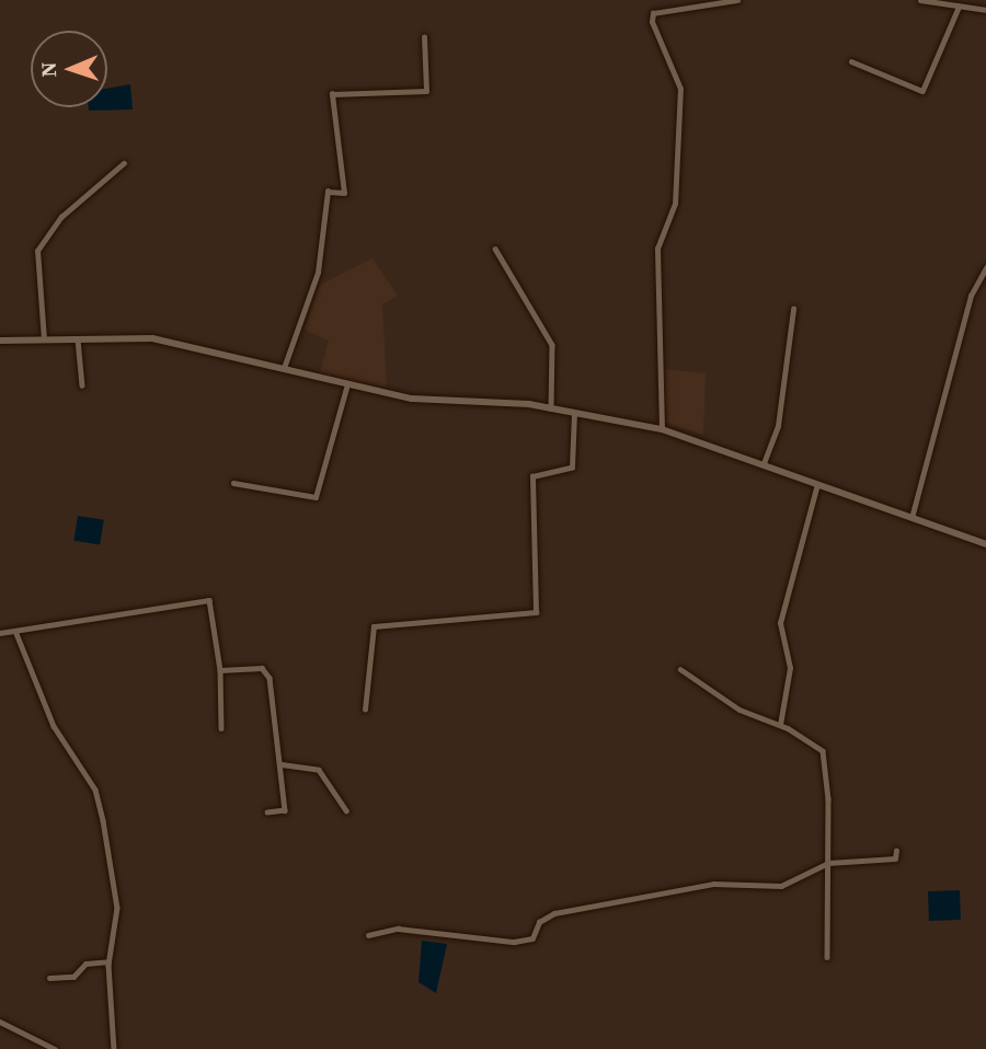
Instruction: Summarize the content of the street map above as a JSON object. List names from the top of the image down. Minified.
{"north":"left"}
